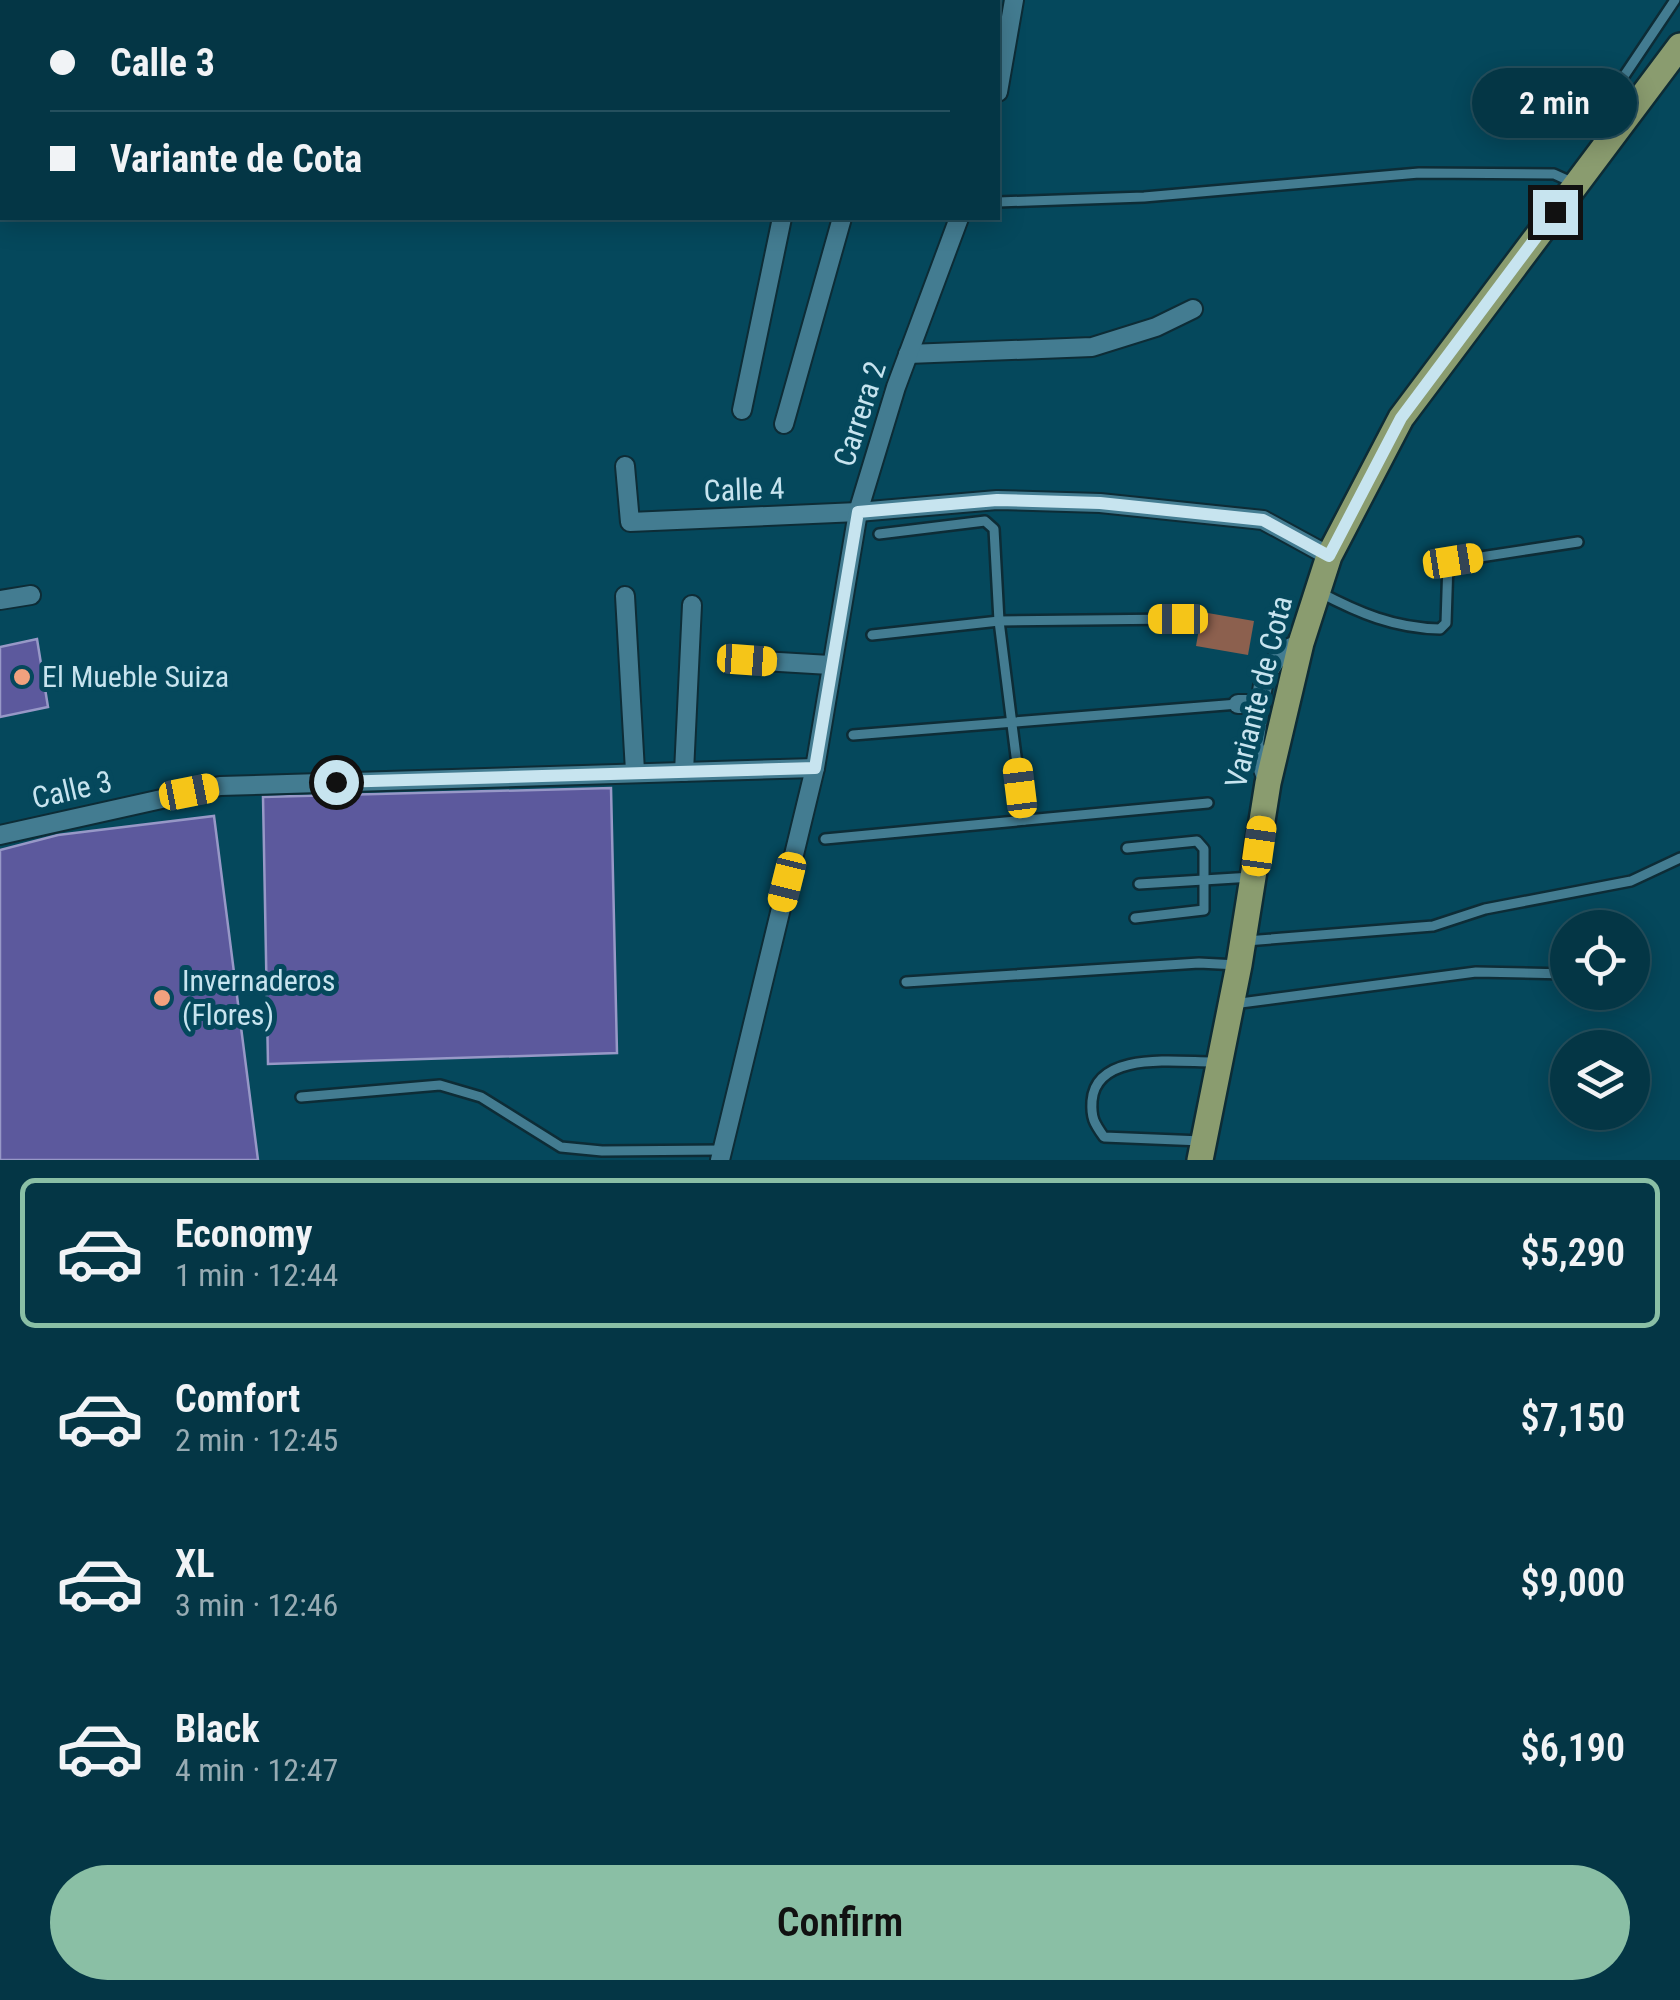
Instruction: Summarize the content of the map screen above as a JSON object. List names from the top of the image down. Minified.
{"streets":{"main road":["Variante de Cota"],"street":["Carrera 2","Calle 4","Calle 3"]},"crossings":[["Carrera 2","Calle 4"],["Carrera 2","Calle 3"],["Calle 4","Variante de Cota"]],"places":["El Mueble Suiza","Invernaderos (Flores)"],"page":{"banner":["Calle 3","Variante de Cota"],"bubble":"2 min","list":[{"name":"Economy","note":"1 min · 12:44","value":"$5,290"},{"name":"Comfort","note":"2 min · 12:45","value":"$7,150"},{"name":"XL","note":"3 min · 12:46","value":"$9,000"},{"name":"Black","note":"4 min · 12:47","value":"$6,190"}],"buttons":"Confirm"}}
